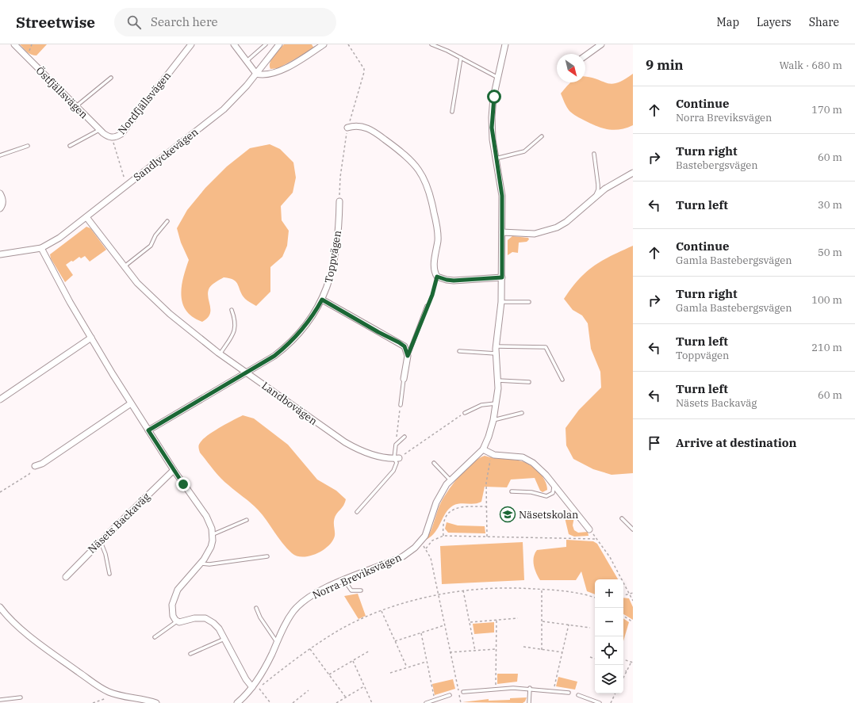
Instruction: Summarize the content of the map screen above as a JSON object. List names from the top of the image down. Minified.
{"streets":{"street":["Östfjällsvägen","Nordfjällsvägen","Sandlyckevägen","Toppvägen","Landbovägen","Näsets Backaväg","Norra Breviksvägen"]},"crossings":[["Östfjällsvägen","Nordfjällsvägen"],["Sandlyckevägen","Landbovägen"],["Toppvägen","Landbovägen"]],"places":{"school or university":["Näsetskolan"]},"north":"bottom right","page":{"header":"Streetwise","search":"Search here","nav":["Map","Layers","Share"],"heading":["9 min","Walk · 680 m"],"list":[["Continue","Norra Breviksvägen","170 m"],["Turn right","Bastebergsvägen","60 m"],["Turn left","30 m"],["Continue","Gamla Bastebergsvägen","50 m"],["Turn right","Gamla Bastebergsvägen","100 m"],["Turn left","Toppvägen","210 m"],["Turn left","Näsets Backaväg","60 m"],"Arrive at destination"],"map_buttons":["+","−"]}}
